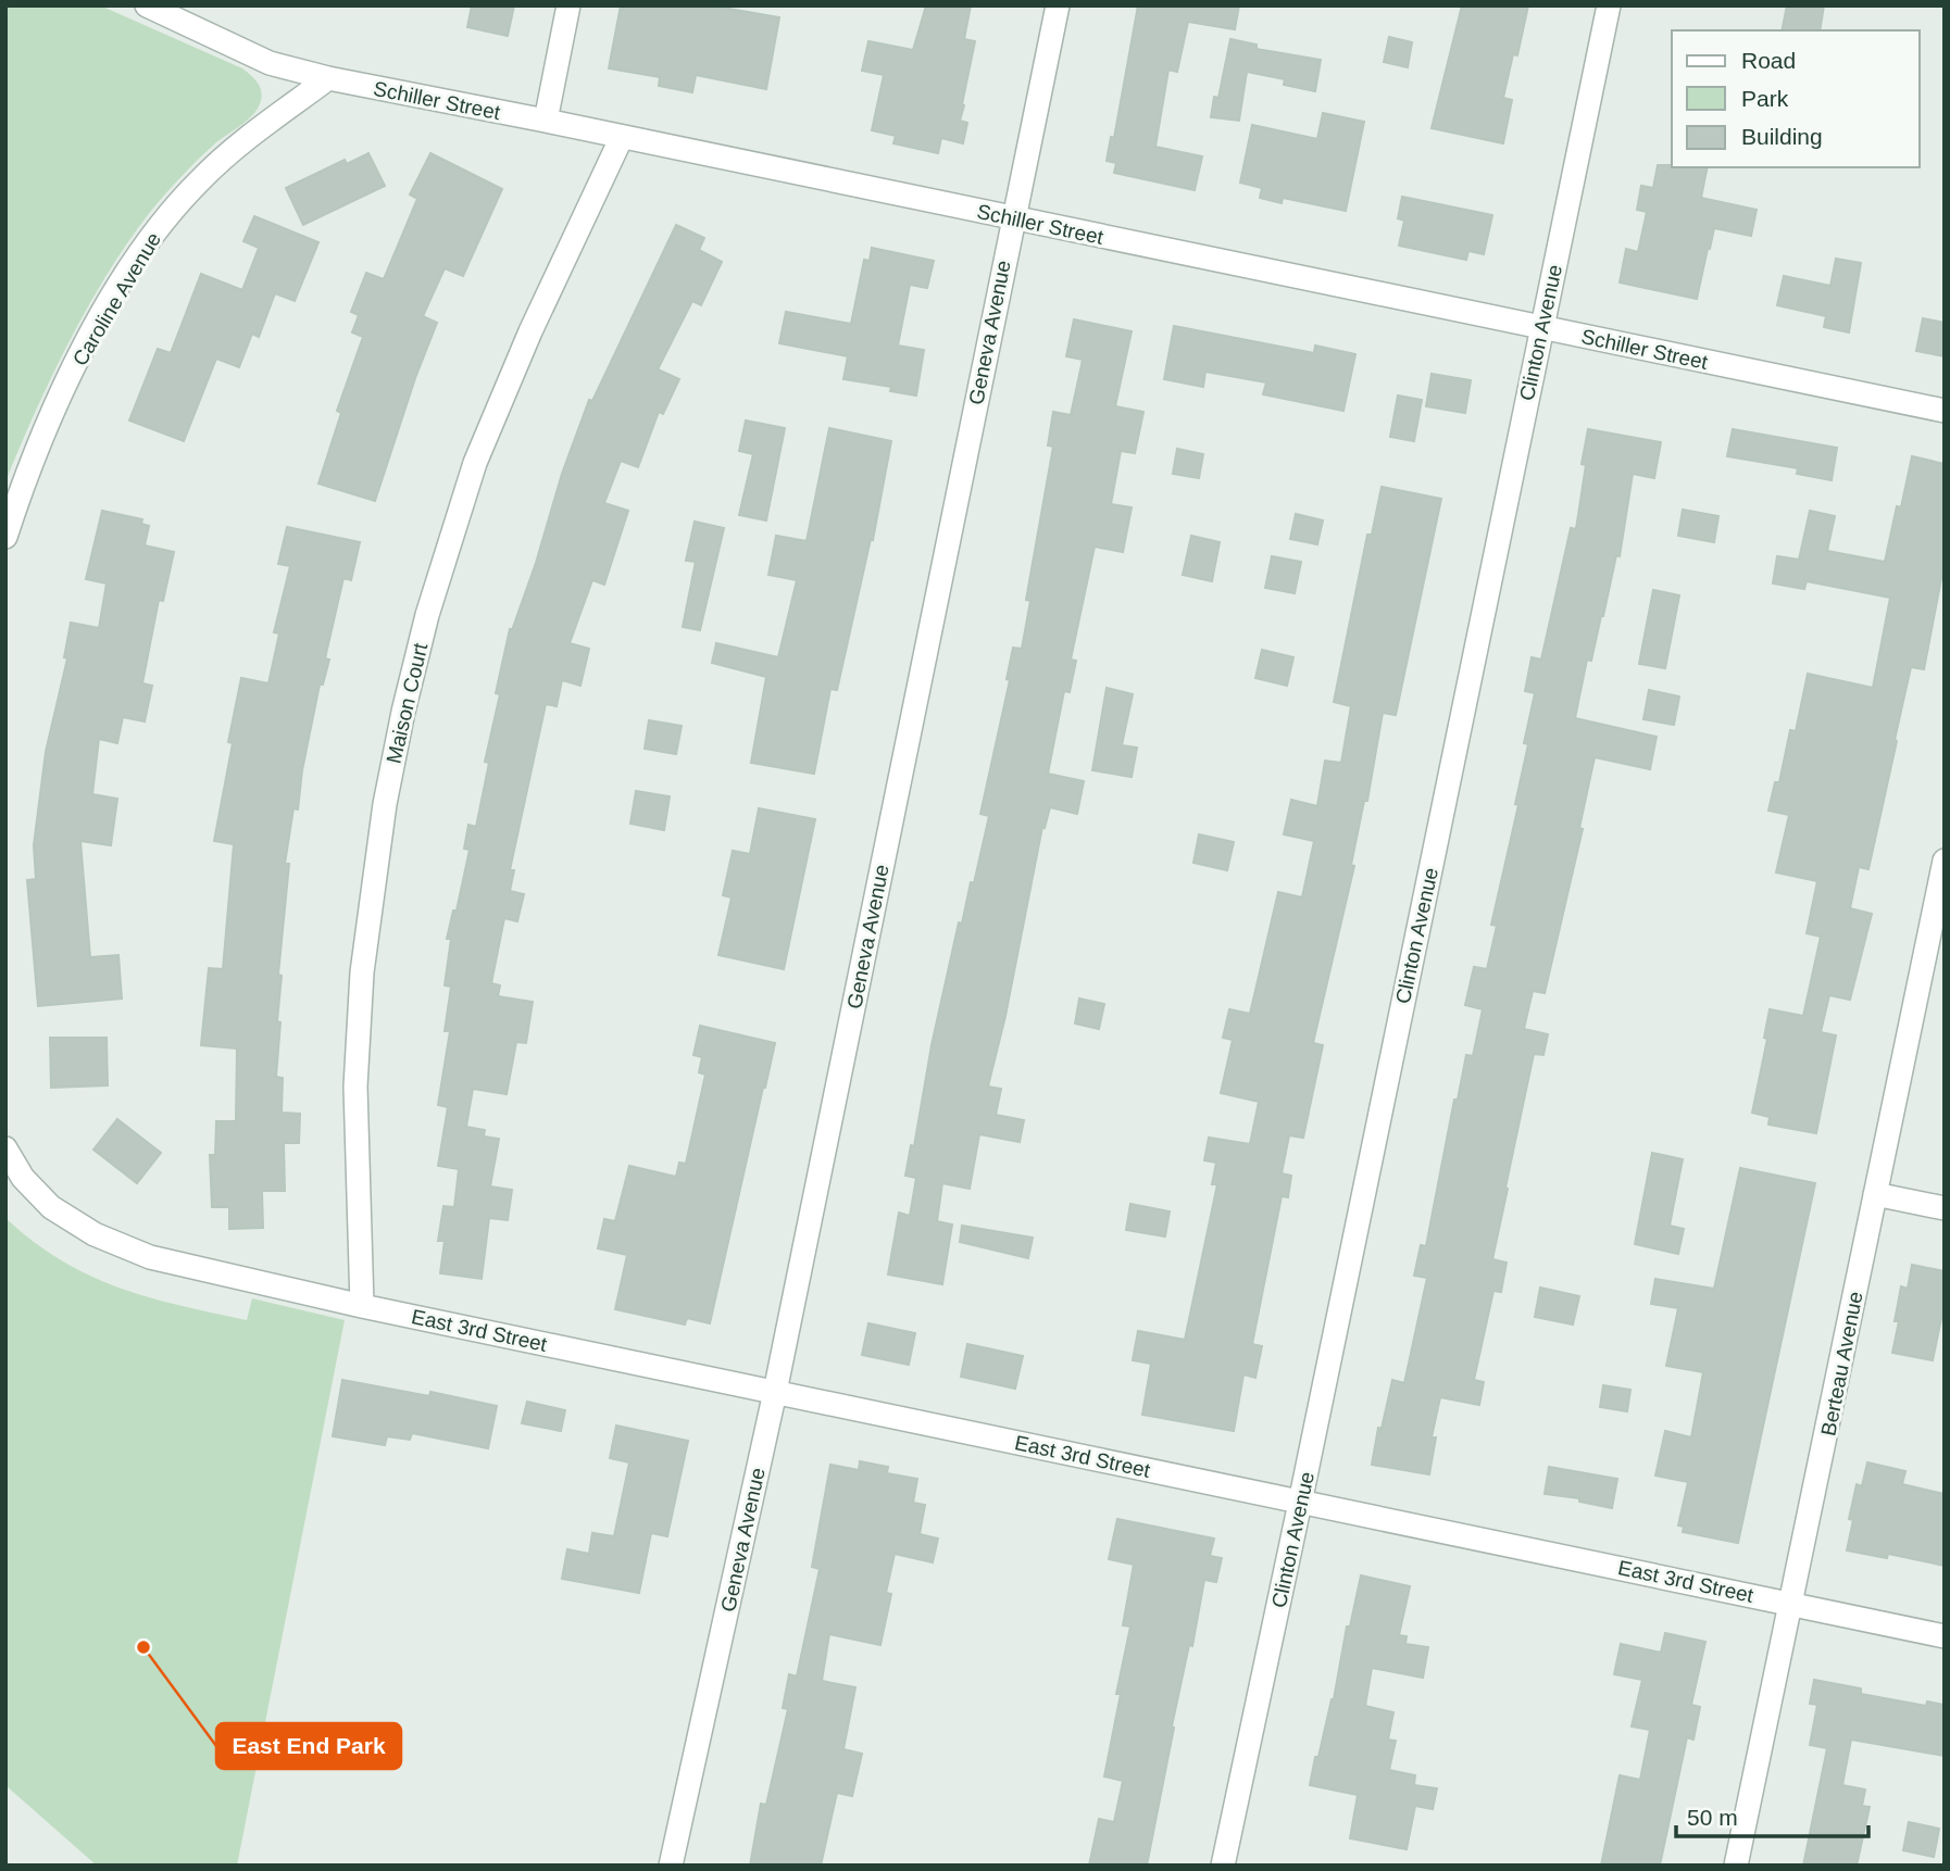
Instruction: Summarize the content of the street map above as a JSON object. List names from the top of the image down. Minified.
{"streets":{"street":["Schiller Street","Caroline Avenue","Geneva Avenue","Clinton Avenue","Maison Court","East 3rd Street","Berteau Avenue"]},"crossings":[["Schiller Street","Caroline Avenue"],["Schiller Street","Geneva Avenue"],["Schiller Street","Clinton Avenue"],["Schiller Street","Maison Court"],["Geneva Avenue","East 3rd Street"],["Clinton Avenue","East 3rd Street"],["Maison Court","East 3rd Street"],["East 3rd Street","Berteau Avenue"]],"places":["East End Park"],"legend":["Road","Park","Building"],"scale_bar":"50 m"}
